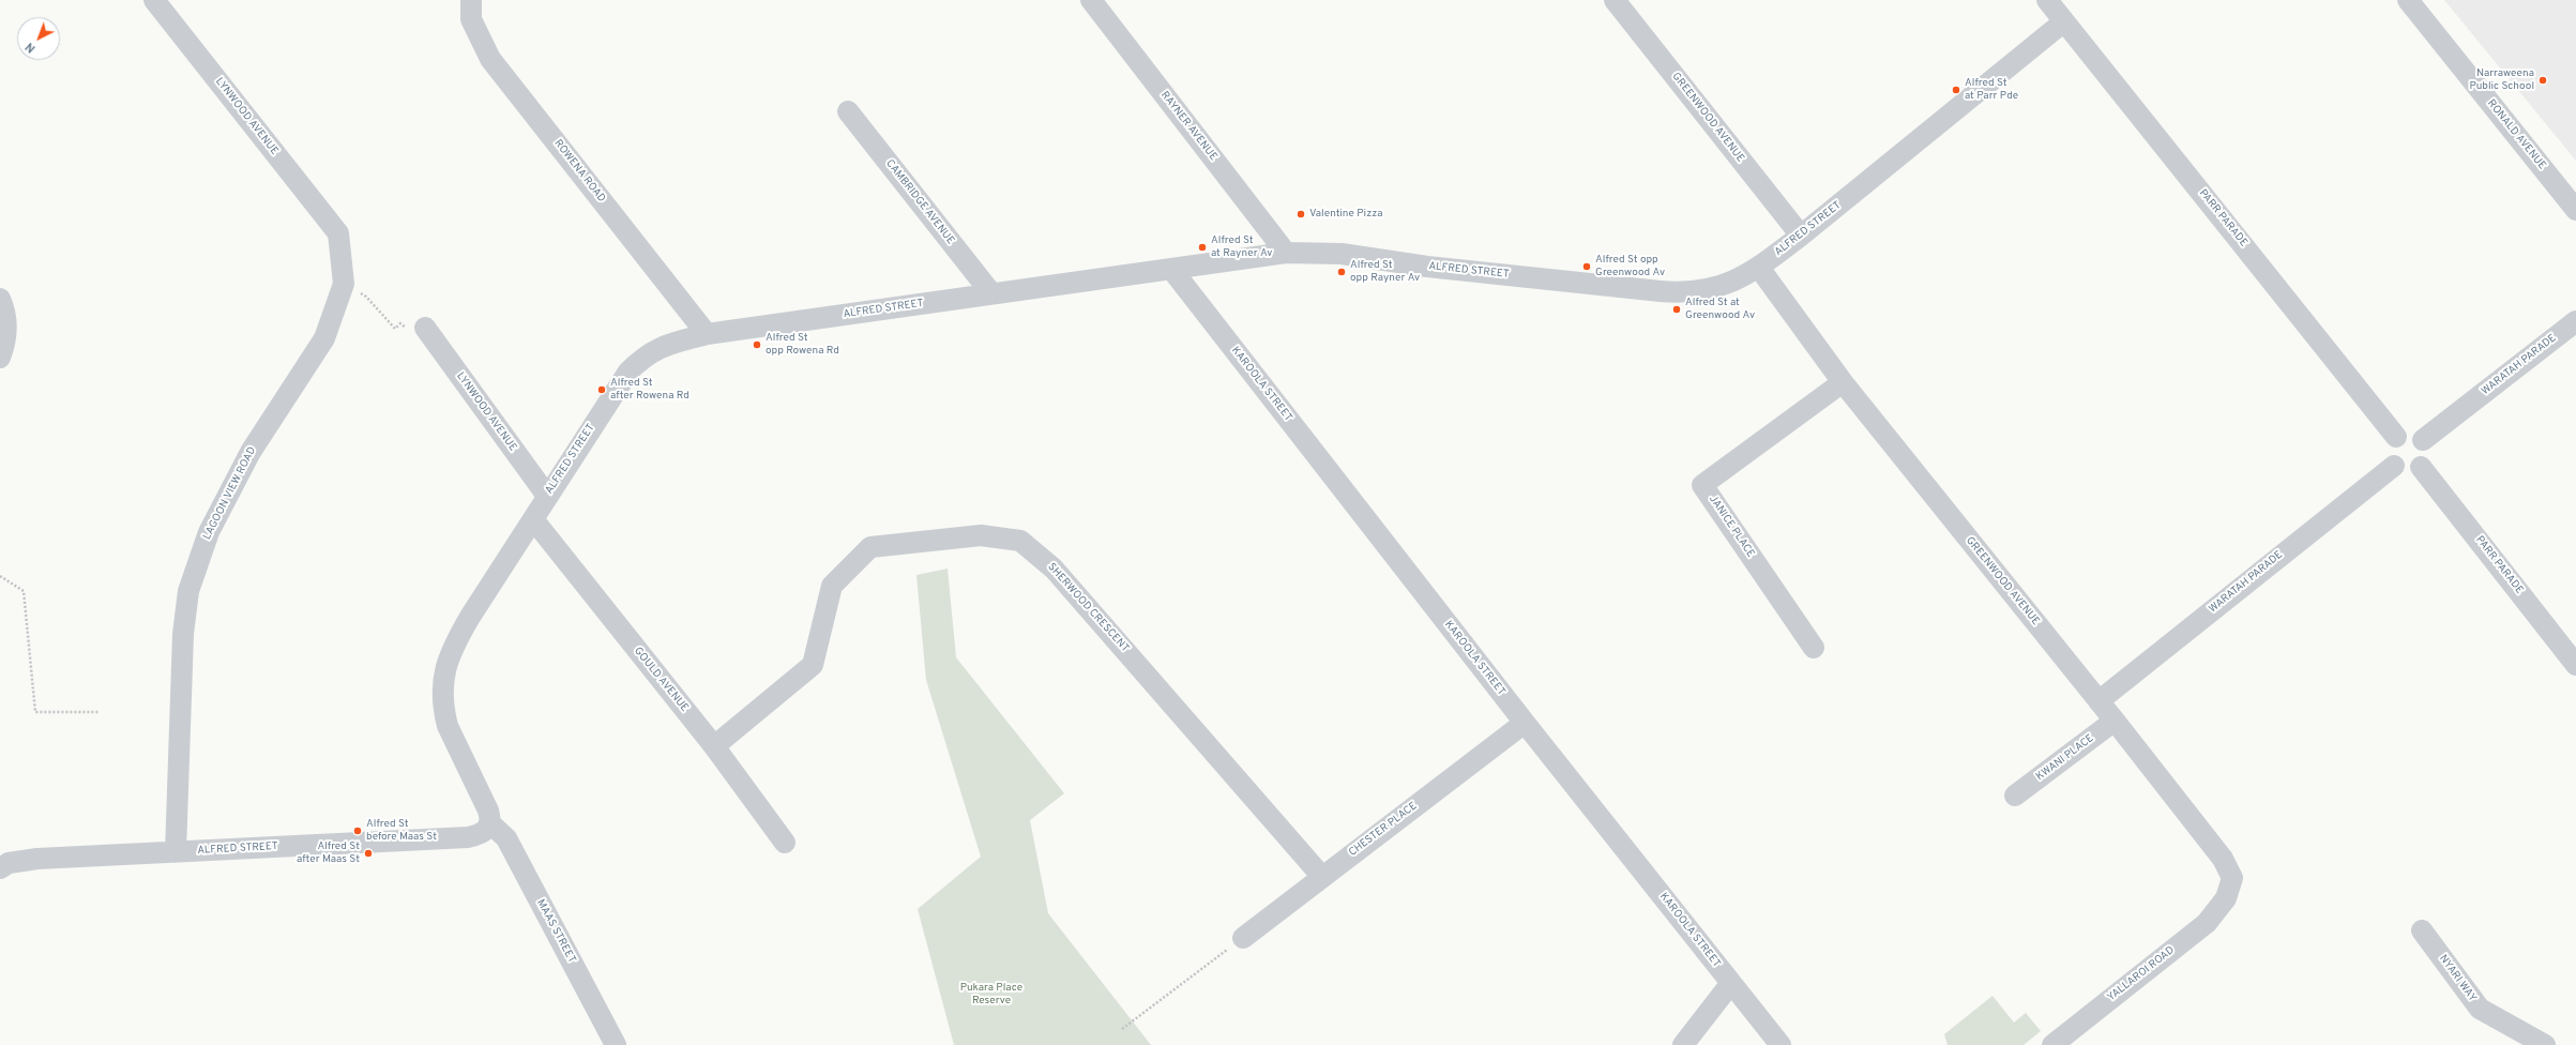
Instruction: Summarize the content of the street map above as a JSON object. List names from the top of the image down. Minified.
{"streets":{"street":["LYNWOOD AVENUE","GREENWOOD AVENUE","RAYNER AVENUE","RONALD AVENUE","ROWENA ROAD","CAMBRIDGE AVENUE","PARR PARADE","ALFRED STREET","WARATAH PARADE","KAROOLA STREET","LAGOON VIEW ROAD","JANICE PLACE","SHERWOOD CRESCENT","GOULD AVENUE","KWANI PLACE","CHESTER PLACE","MAAS STREET","YALLAROI ROAD","NYARI WAY"]},"crossings":[["LYNWOOD AVENUE","ALFRED STREET"],["LYNWOOD AVENUE","LAGOON VIEW ROAD"],["GREENWOOD AVENUE","ALFRED STREET"],["GREENWOOD AVENUE","WARATAH PARADE"],["GREENWOOD AVENUE","JANICE PLACE"],["GREENWOOD AVENUE","KWANI PLACE"],["GREENWOOD AVENUE","YALLAROI ROAD"],["RAYNER AVENUE","ALFRED STREET"],["ROWENA ROAD","ALFRED STREET"],["CAMBRIDGE AVENUE","ALFRED STREET"],["PARR PARADE","ALFRED STREET"],["PARR PARADE","WARATAH PARADE"],["ALFRED STREET","KAROOLA STREET"],["ALFRED STREET","LAGOON VIEW ROAD"],["ALFRED STREET","GOULD AVENUE"],["ALFRED STREET","MAAS STREET"],["KAROOLA STREET","CHESTER PLACE"],["SHERWOOD CRESCENT","GOULD AVENUE"],["SHERWOOD CRESCENT","CHESTER PLACE"]],"parks":["Pukara Place Reserve"],"places":["Narraweena Public School","Alfred St at Parr Pde","Valentine Pizza","Alfred St at Rayner Av","Alfred St opp Greenwood Av","Alfred St opp Rayner Av","Alfred St at Greenwood Av","Alfred St opp Rowena Rd","Alfred St after Rowena Rd","Alfred St before Maas St","Alfred St after Maas St"],"north":"bottom left"}
